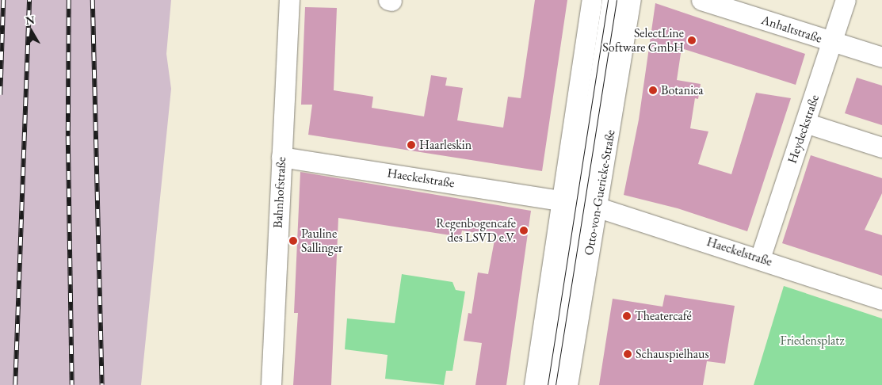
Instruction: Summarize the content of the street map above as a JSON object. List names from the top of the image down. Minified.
{"streets":{"street":["Anhaltstraße","Heydeckstraße","Haeckelstraße","Bahnhofstraße","Otto-von-Guericke-Straße"]},"crossings":[["Anhaltstraße","Heydeckstraße"],["Heydeckstraße","Haeckelstraße"],["Haeckelstraße","Bahnhofstraße"],["Haeckelstraße","Otto-von-Guericke-Straße"]],"parks":["Friedensplatz"],"places":["SelectLine Software GmbH","Botanica","Haarleskin","Regenbogencafe des LSVD e.V.","Pauline Sallinger","Theatercafé","Schauspielhaus"],"north":"top"}
